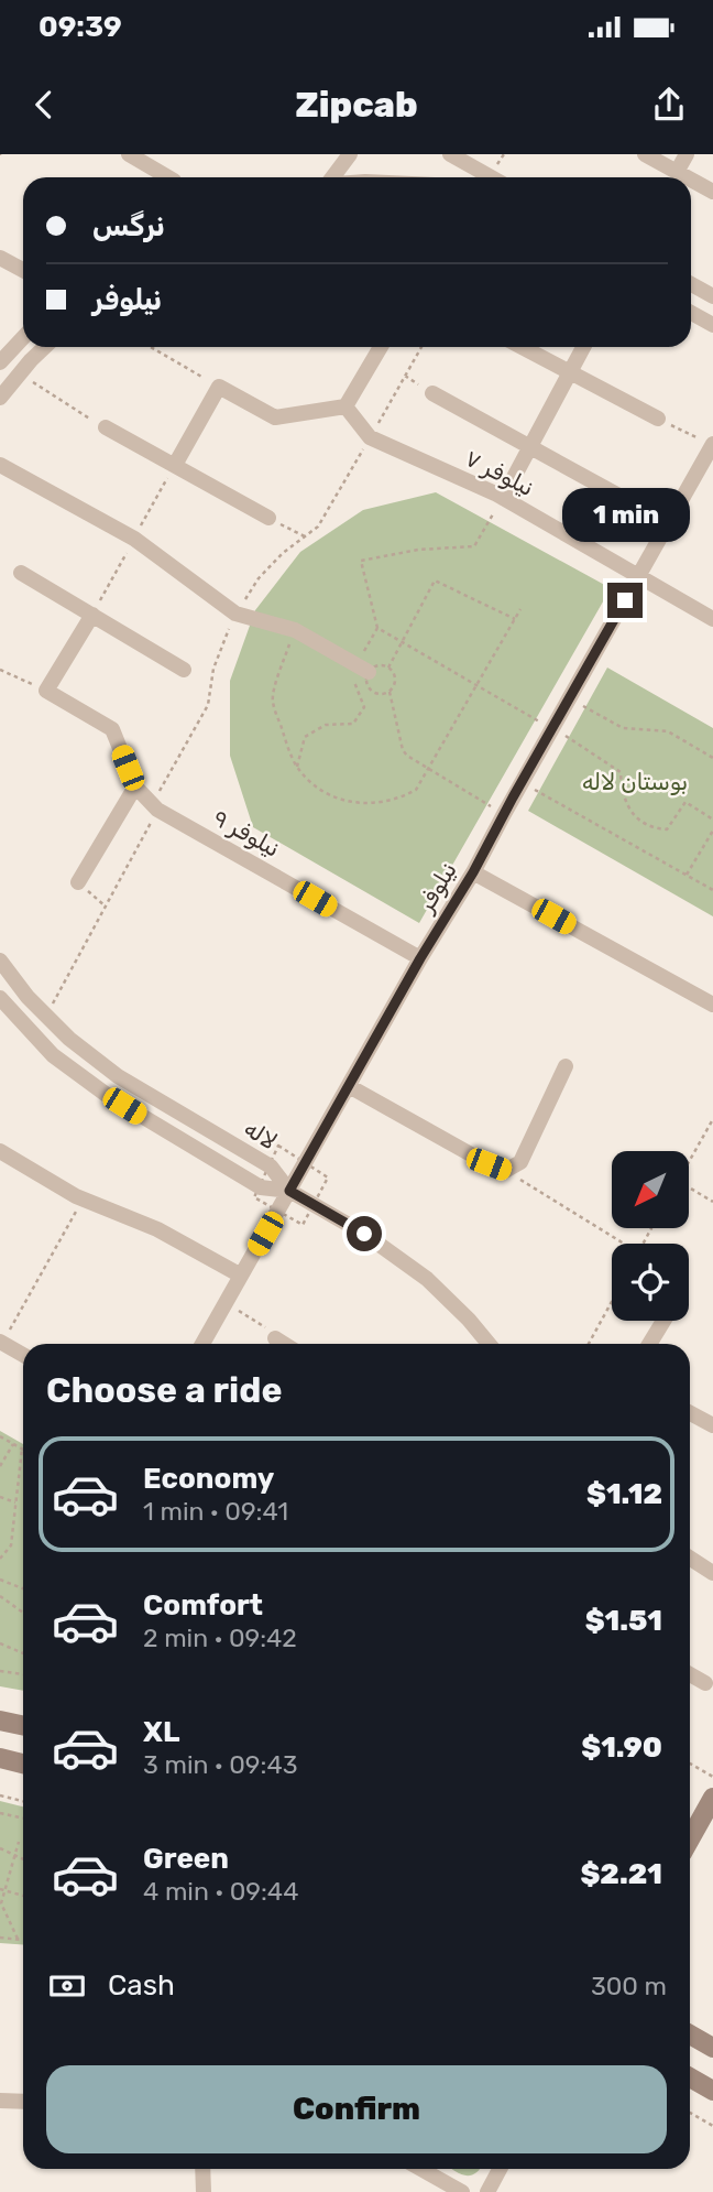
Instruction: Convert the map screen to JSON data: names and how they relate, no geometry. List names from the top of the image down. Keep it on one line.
{"streets":{"street":["نیلوفر ۷","نیلوفر ۹","نیلوفر","لاله"]},"crossings":[["نیلوفر ۷","نیلوفر"],["نیلوفر ۹","نیلوفر"],["نیلوفر","لاله"]],"parks":["بوستان لاله"],"north":"bottom left","page":{"status":"09:39","header":"Zipcab","banner":["نرگس","نیلوفر"],"bubble":"1 min","heading":"Choose a ride","list":[{"name":"Economy","note":"1 min · 09:41","value":"$1.12"},{"name":"Comfort","note":"2 min · 09:42","value":"$1.51"},{"name":"XL","note":"3 min · 09:43","value":"$1.90"},{"name":"Green","note":"4 min · 09:44","value":"$2.21"}],"pay":["Cash","300 m"],"buttons":"Confirm"}}
